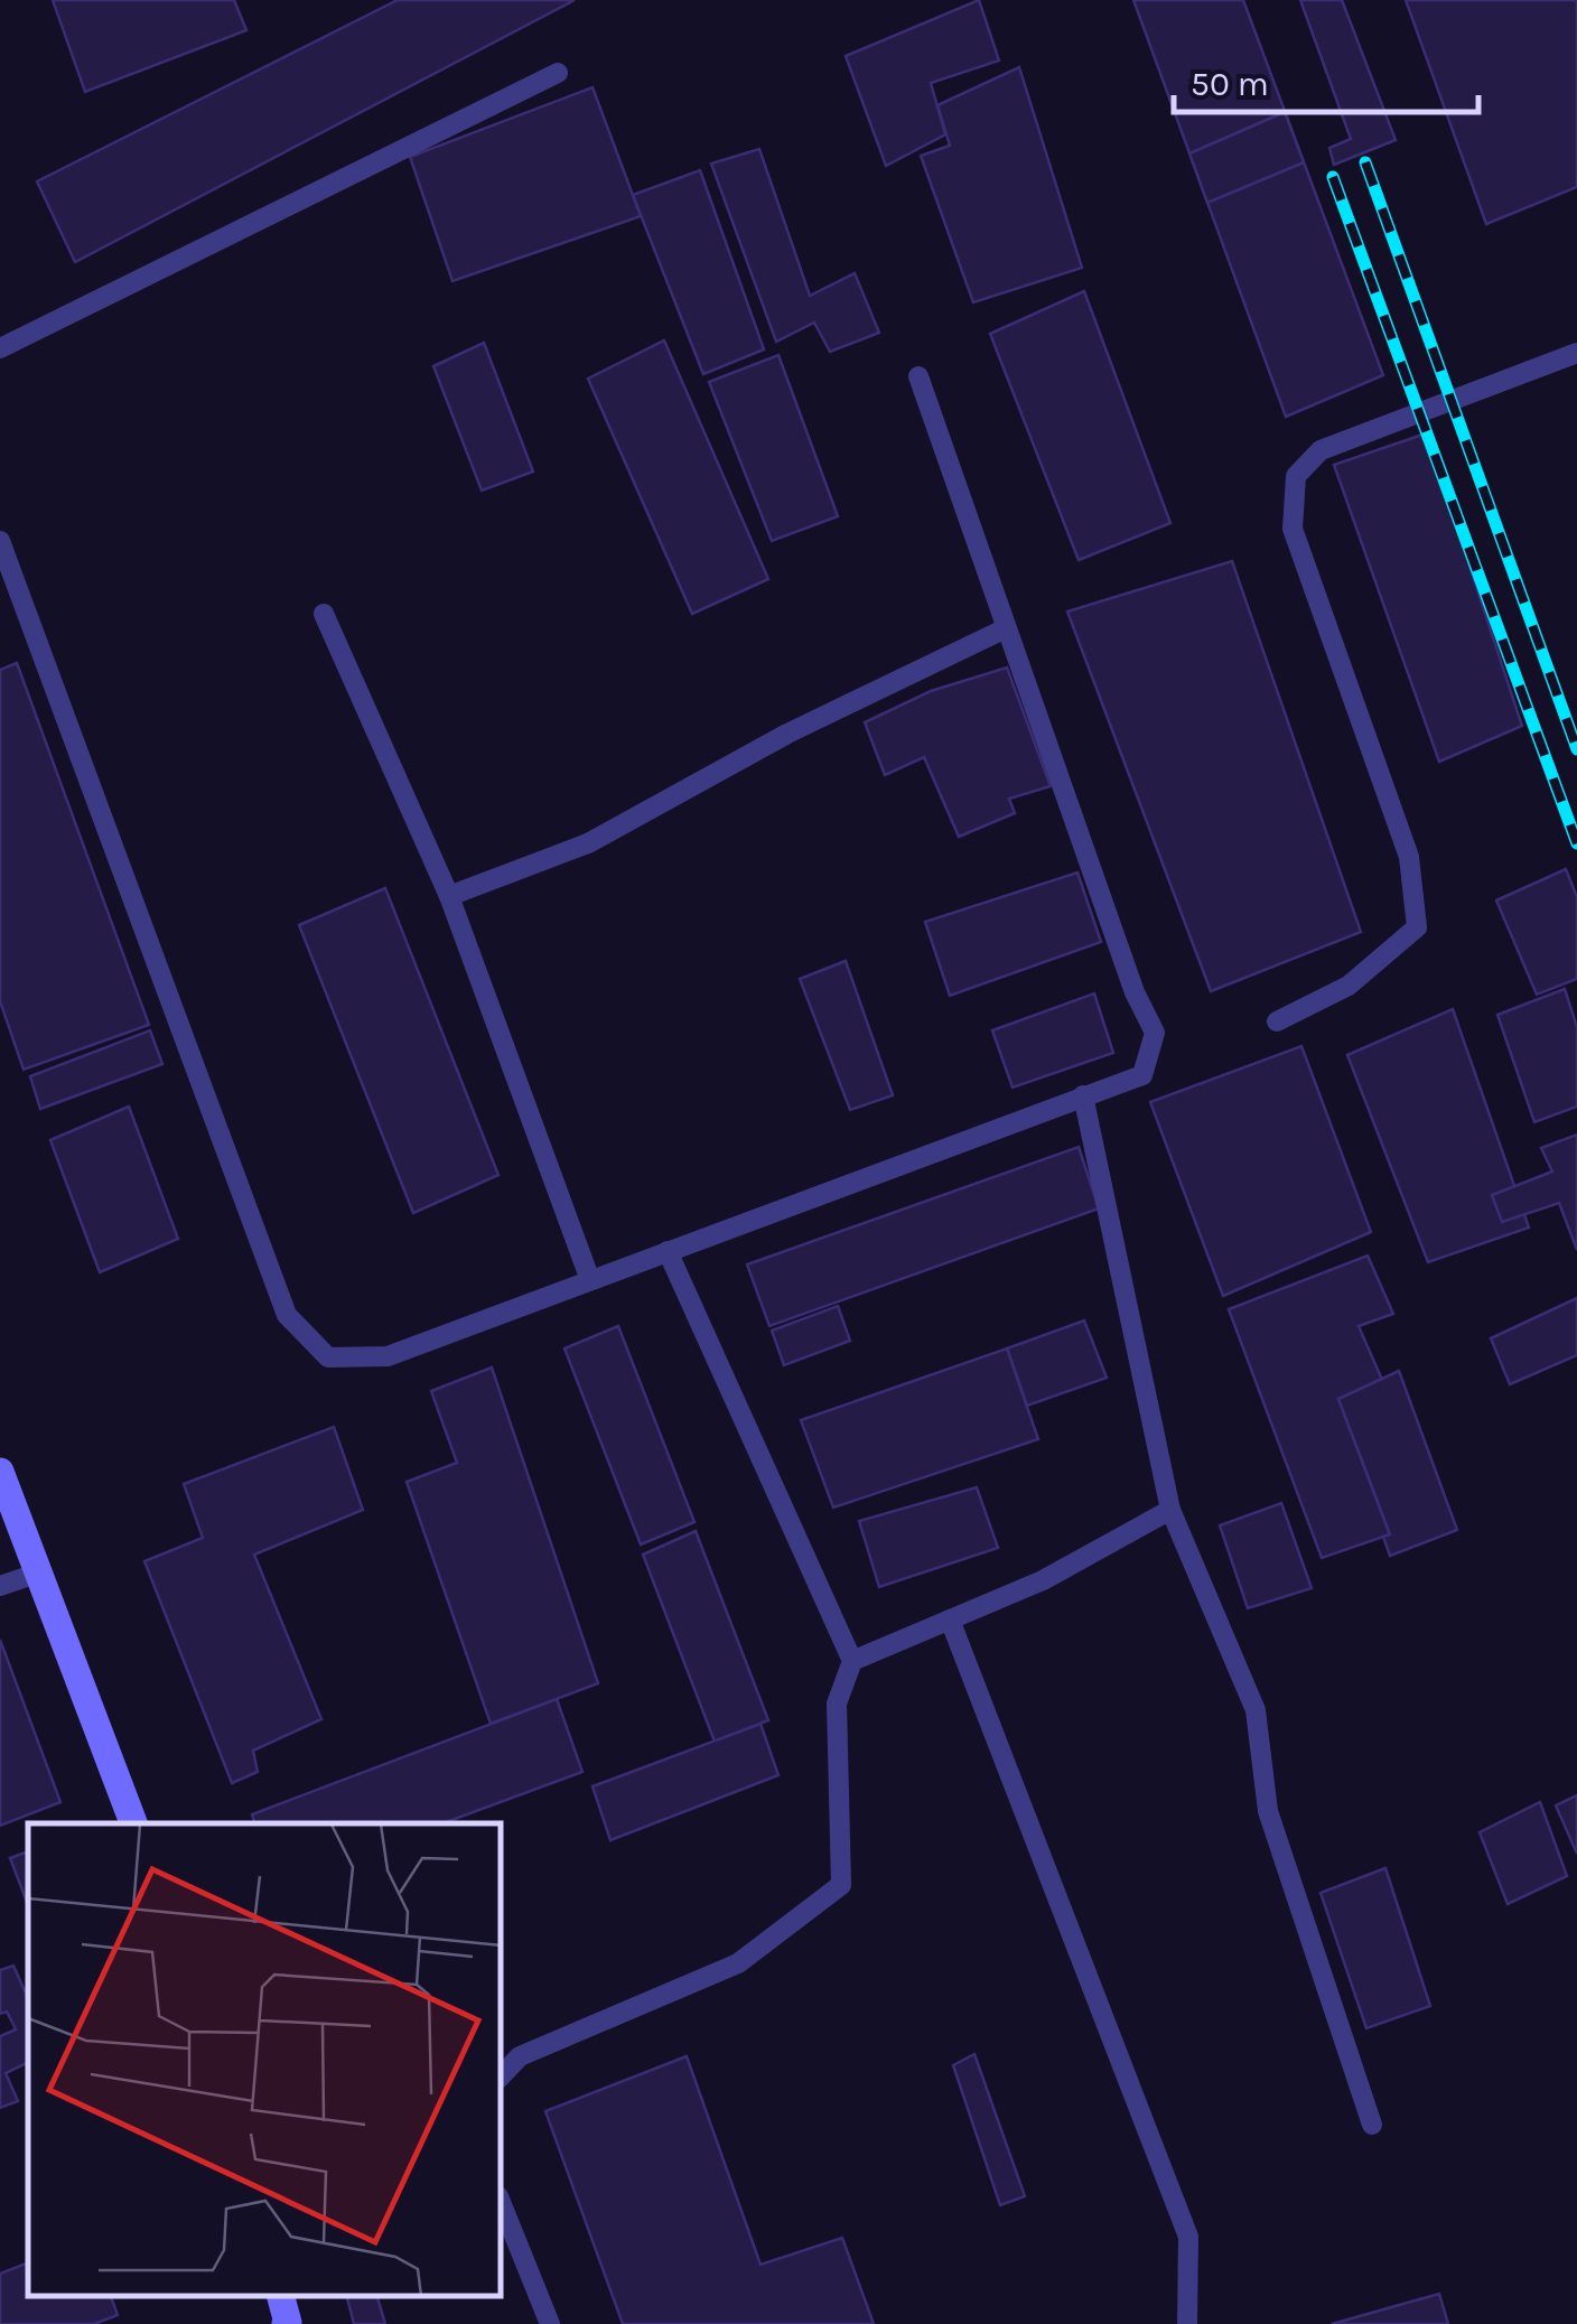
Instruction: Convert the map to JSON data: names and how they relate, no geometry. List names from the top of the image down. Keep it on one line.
{"scale_bar":"50 m"}
